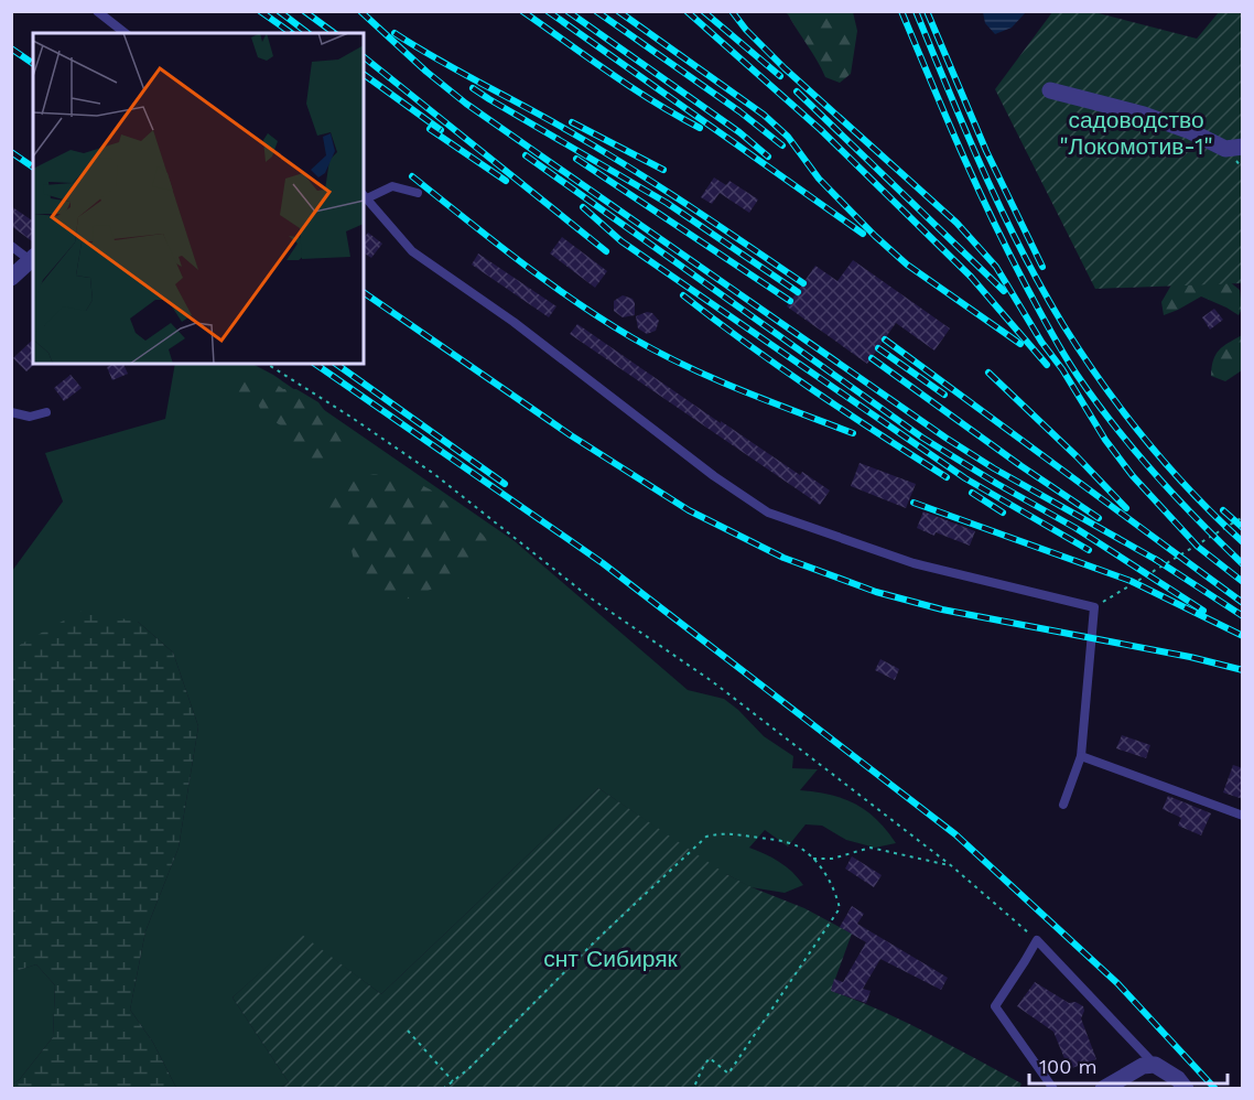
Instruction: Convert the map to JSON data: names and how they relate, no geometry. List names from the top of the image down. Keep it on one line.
{"parks":["садоводство \"Локомотив-1\"","снт Сибиряк"],"scale_bar":"100 m"}
